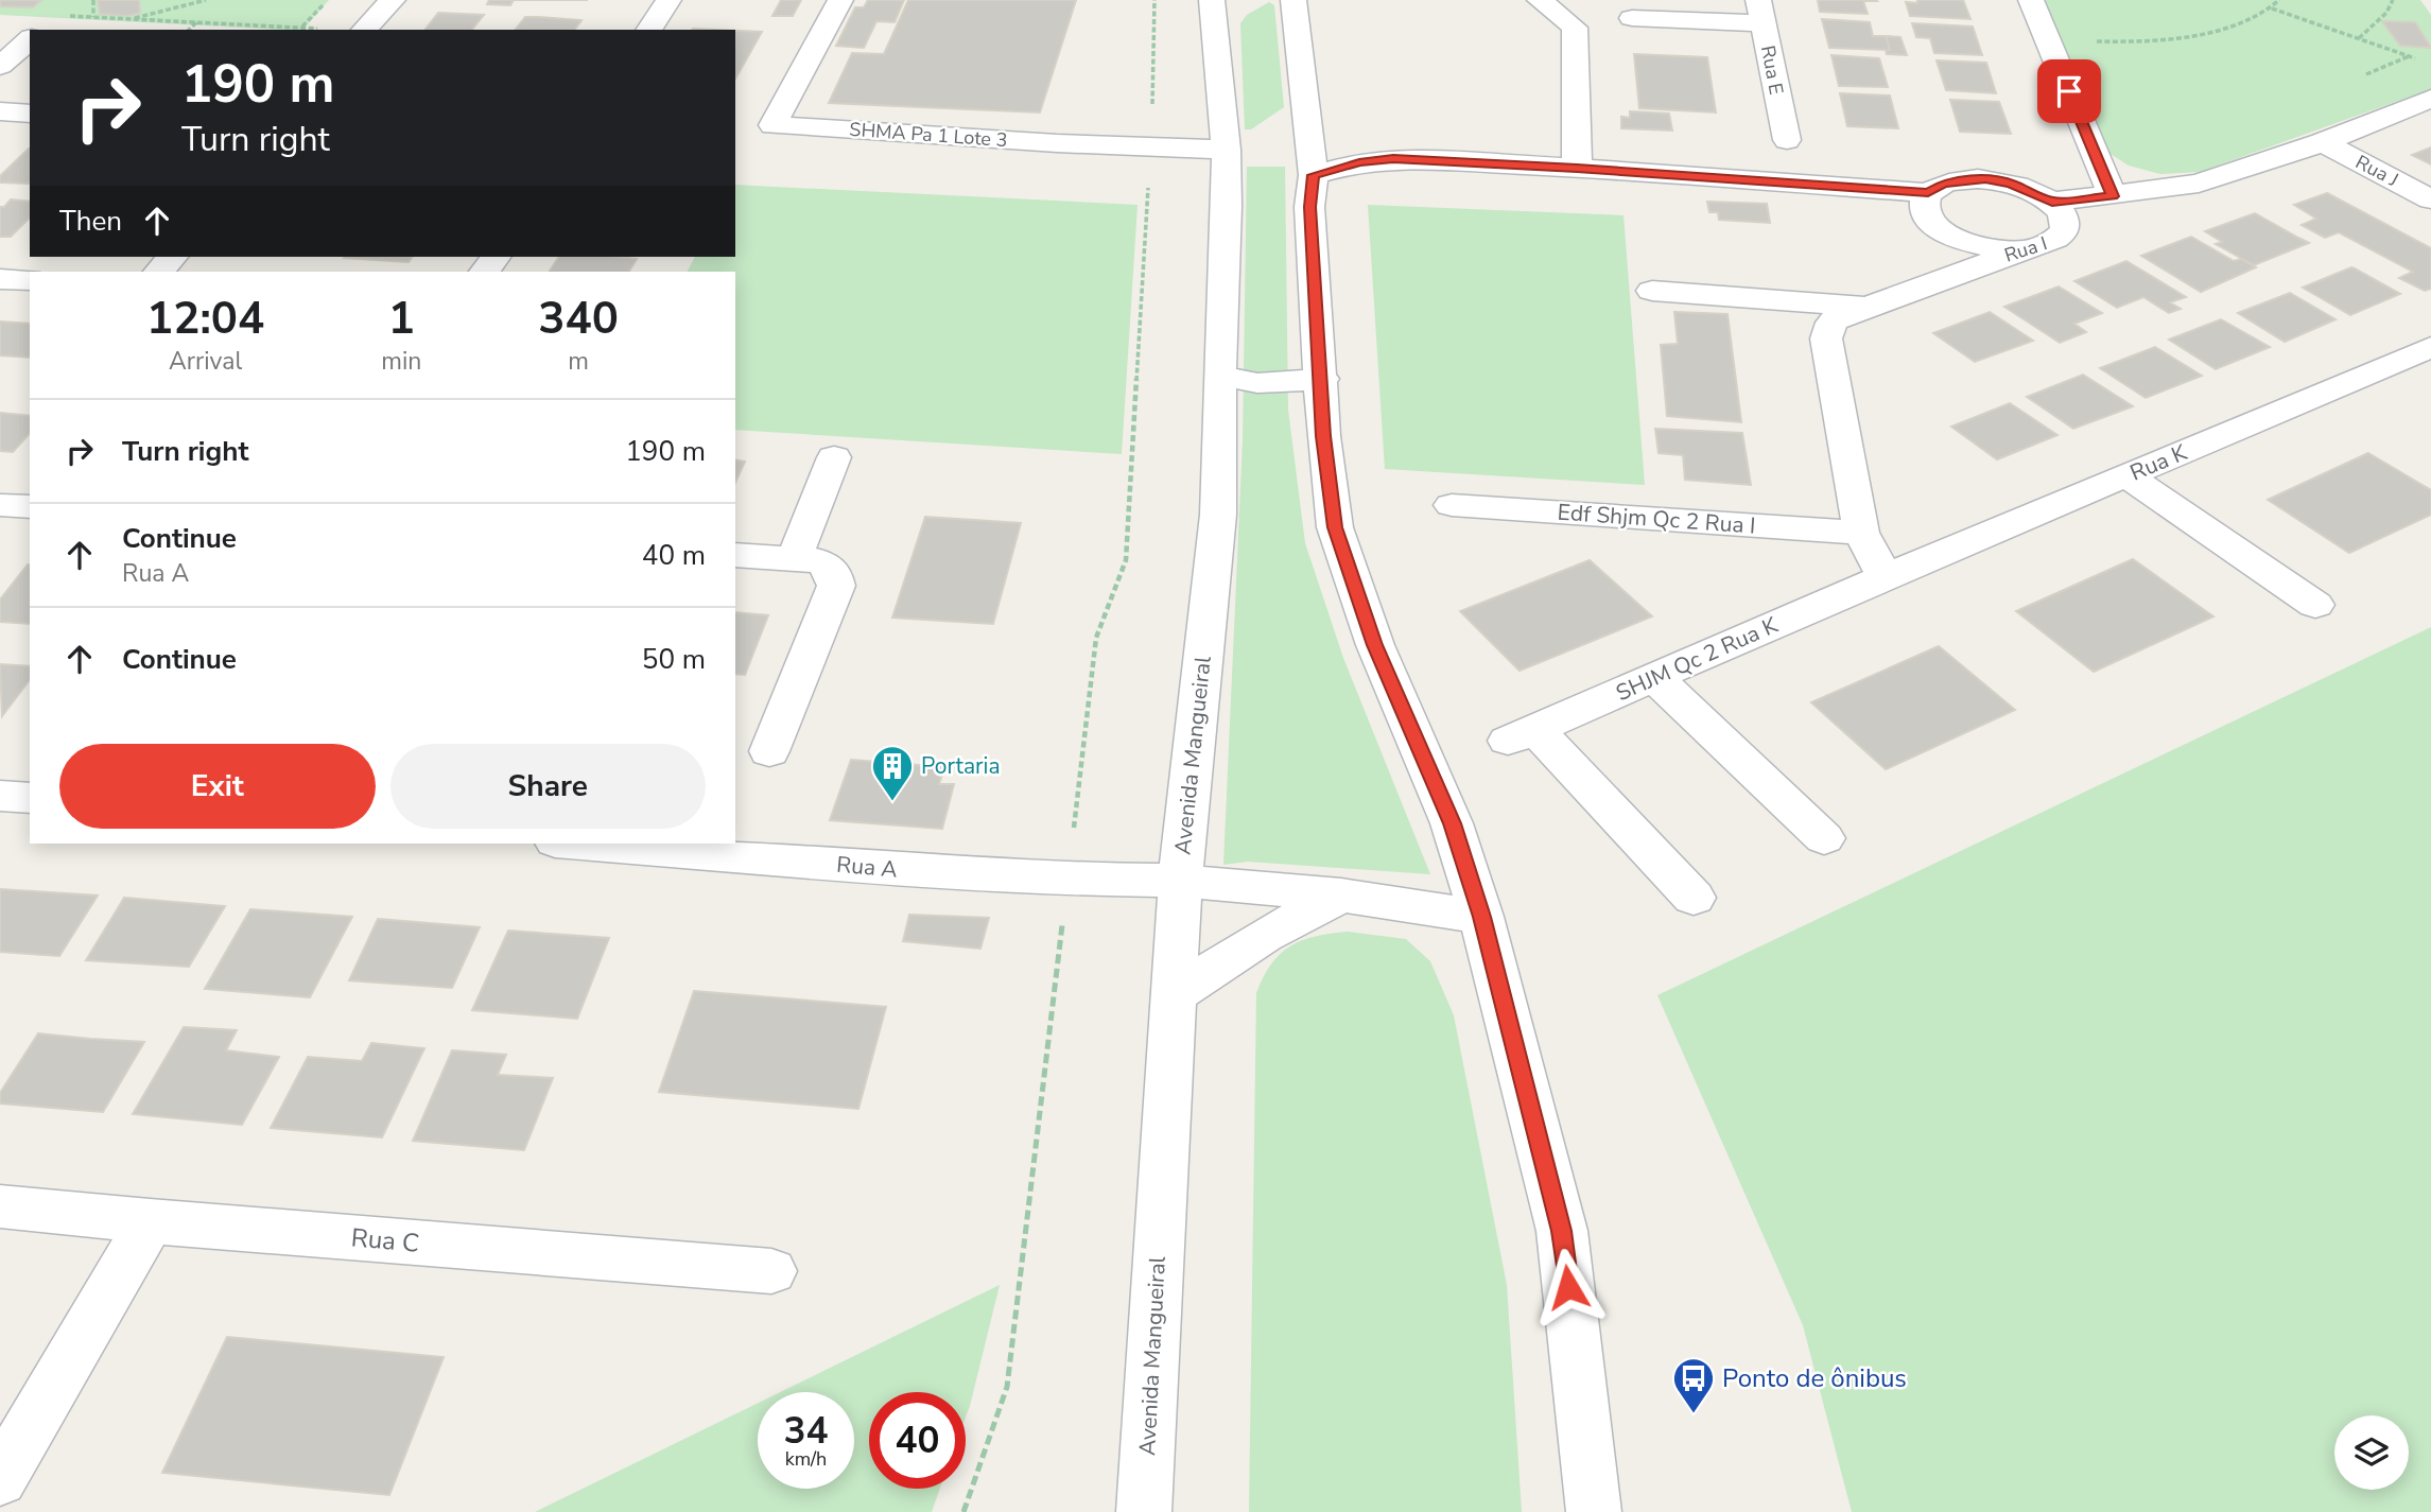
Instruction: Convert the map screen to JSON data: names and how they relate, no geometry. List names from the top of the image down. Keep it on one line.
{"streets":{"street":["Rua E","SHMA Pa 1 Lote 3","Rua J","Rua I","Rua K","Edf Shjm Qc 2 Rua I","SHJM Qc 2 Rua K","Avenida Mangueiral","Rua A","Rua C"]},"crossings":[["SHMA Pa 1 Lote 3","Avenida Mangueiral"],["Rua J","Rua I"],["Rua I","Rua K"],["Rua I","Edf Shjm Qc 2 Rua I"],["Rua I","SHJM Qc 2 Rua K"],["Rua K","SHJM Qc 2 Rua K"],["Avenida Mangueiral","Rua A"]],"places":{"building":["Portaria"],"bus stop":["Ponto de ônibus"]},"page":{"turn":["190 m","Turn right"],"then":"Then","eta":["12:04","Arrival","1","min","340","m"],"list":[{"name":"Turn right","value":"190 m"},{"name":"Continue","note":"Rua A","value":"40 m"},{"name":"Continue","value":"50 m"}],"buttons":["Exit","Share"],"speed":"34 km/h","limit":"40"}}
